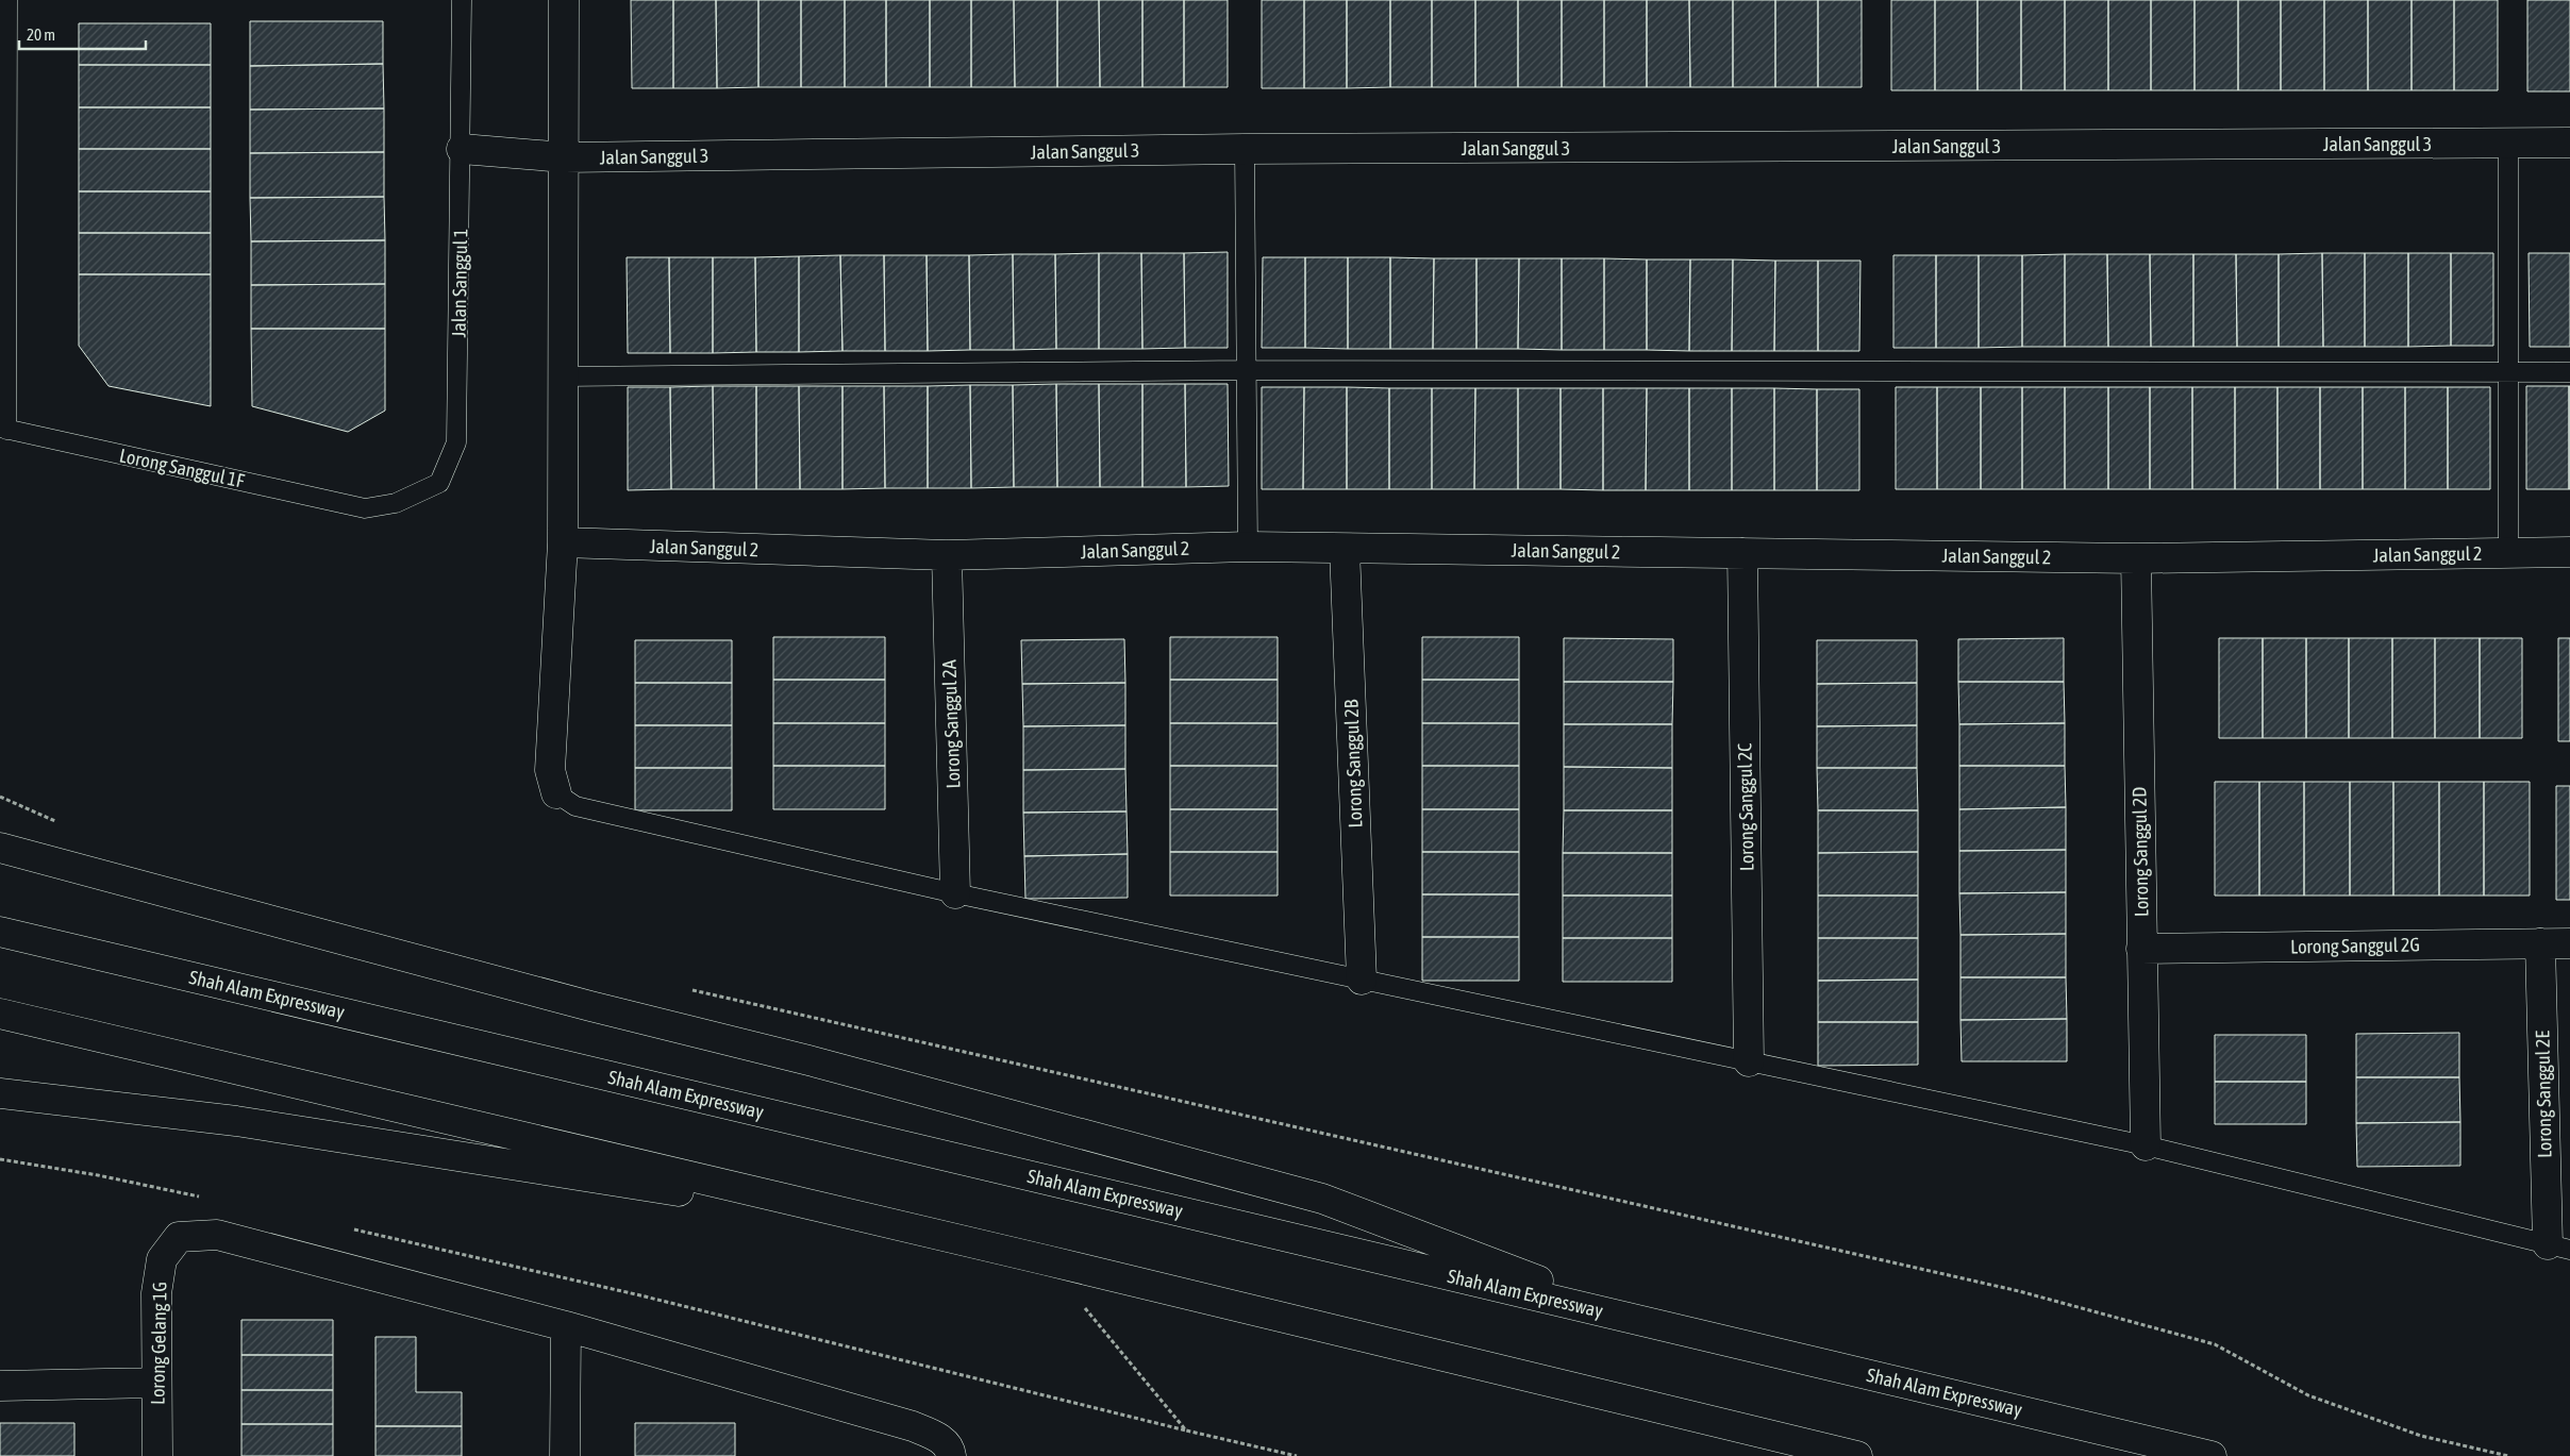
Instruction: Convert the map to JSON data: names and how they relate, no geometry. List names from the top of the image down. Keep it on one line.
{"streets":{"main road":["Jalan Sanggul 3","Jalan Sanggul 2","Lorong Sanggul 2A","Lorong Sanggul 2B","Lorong Sanggul 2C","Lorong Sanggul 2D","Lorong Sanggul 2G","Shah Alam Expressway","Lorong Sanggul 2E","Lorong Gelang 1G"],"lane":["Jalan Sanggul 1","Lorong Sanggul 1F"]},"crossings":[["Jalan Sanggul 3","Jalan Sanggul 1"],["Jalan Sanggul 1","Lorong Sanggul 1F"],["Jalan Sanggul 2","Lorong Sanggul 2A"],["Jalan Sanggul 2","Lorong Sanggul 2B"],["Jalan Sanggul 2","Lorong Sanggul 2C"],["Jalan Sanggul 2","Lorong Sanggul 2D"],["Lorong Sanggul 2D","Lorong Sanggul 2G"],["Lorong Sanggul 2G","Lorong Sanggul 2E"]],"scale_bar":"20 m"}
